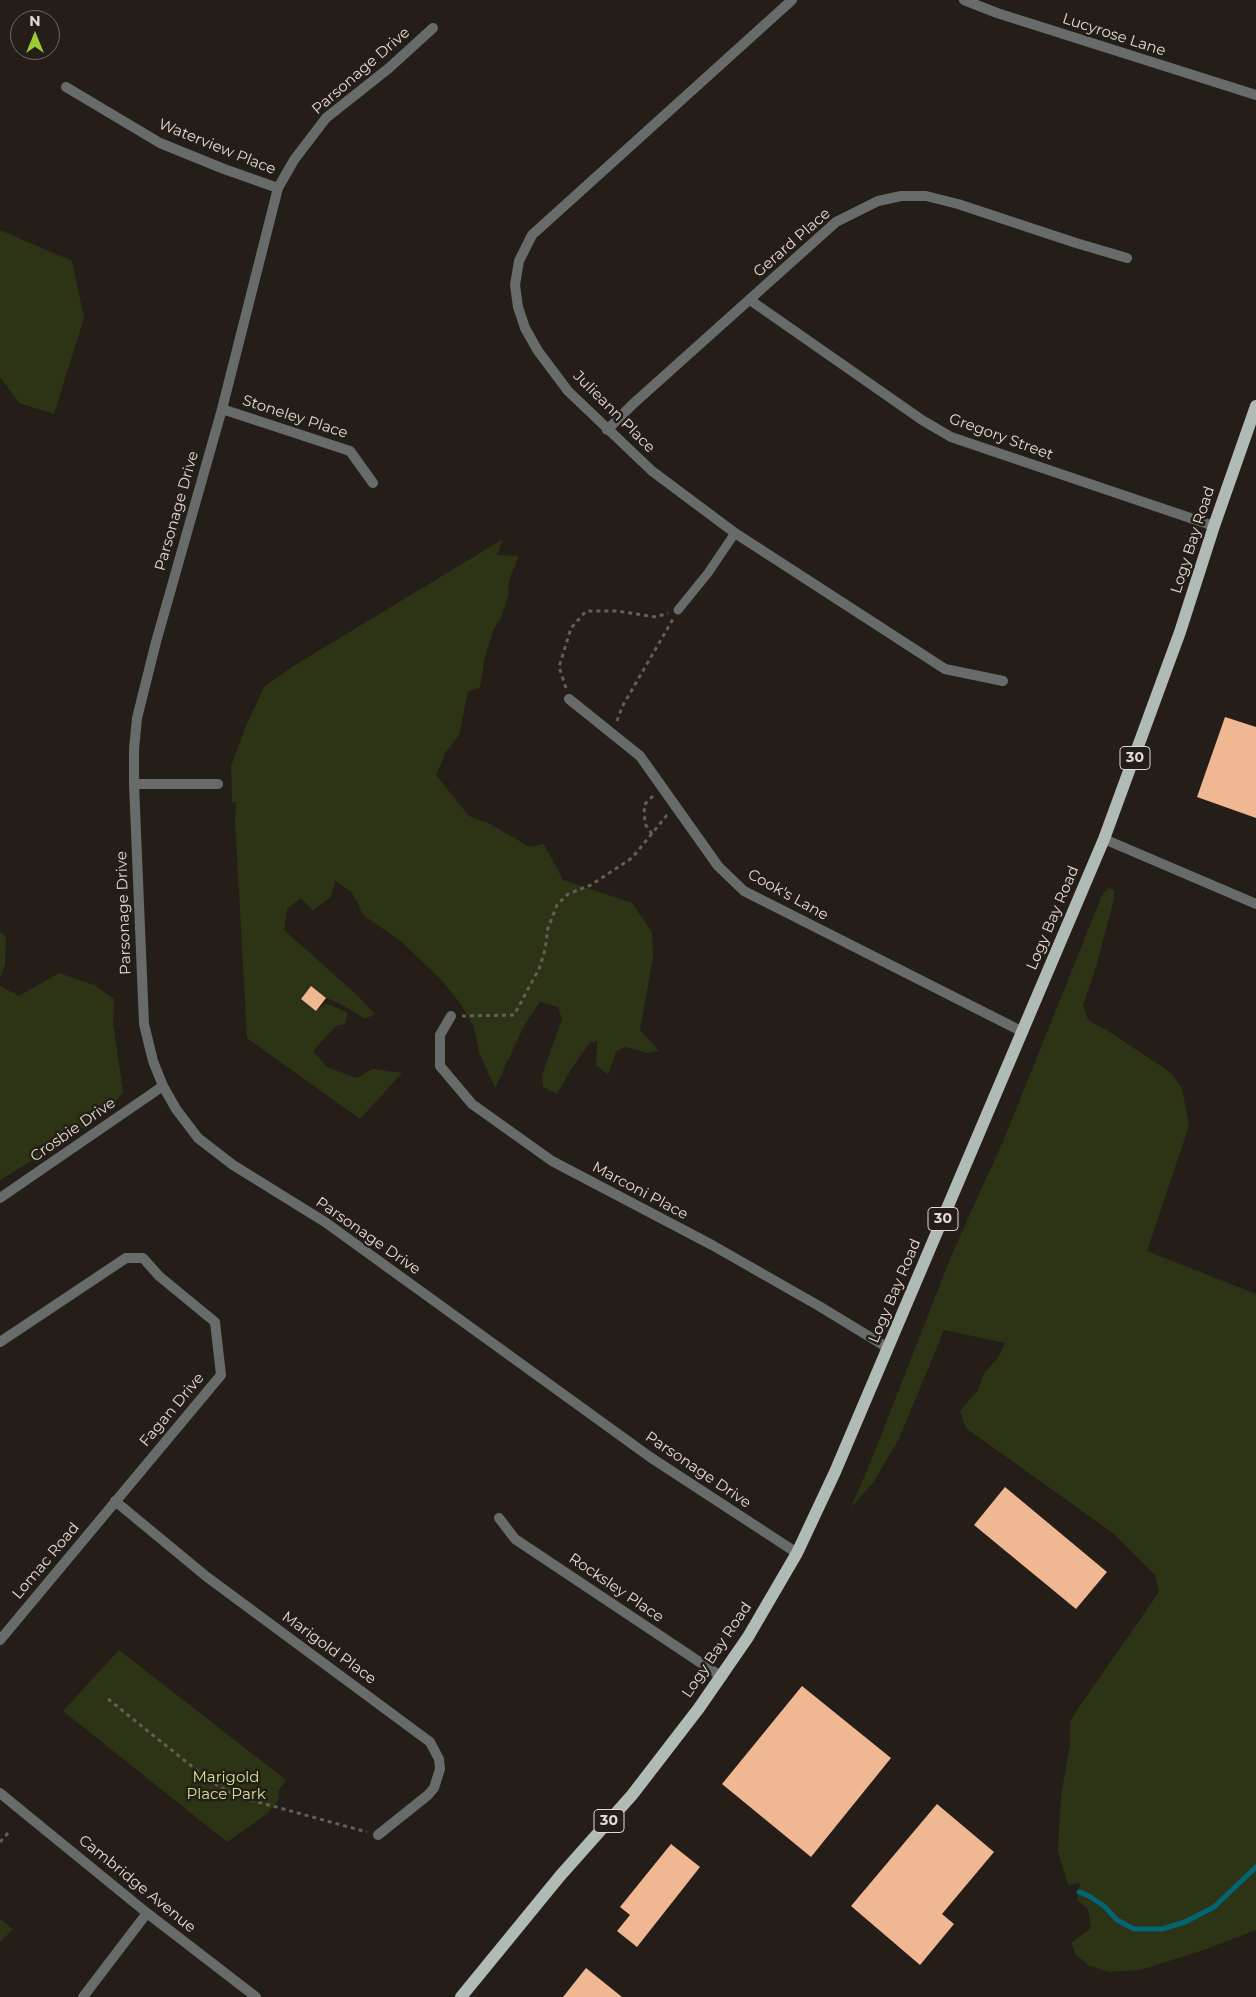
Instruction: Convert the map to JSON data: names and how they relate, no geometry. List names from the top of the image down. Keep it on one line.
{"streets":{"main road":["Logy Bay Road","30"],"street":["Lucyrose Lane","Parsonage Drive","Waterview Place","Gerard Place","Julieann Place","Stoneley Place","Gregory Street","Cook's Lane","Crosbie Drive","Marconi Place","Fagan Drive","Lomac Road","Rocksley Place","Marigold Place","Cambridge Avenue"]},"crossings":[["Parsonage Drive","Waterview Place"],["Parsonage Drive","Stoneley Place"],["Parsonage Drive","Logy Bay Road"],["Parsonage Drive","Crosbie Drive"],["Gerard Place","Julieann Place"],["Gerard Place","Gregory Street"],["Gregory Street","Logy Bay Road"],["Logy Bay Road","Cook's Lane"],["Logy Bay Road","Marconi Place"],["Logy Bay Road","Rocksley Place"],["Fagan Drive","Lomac Road"],["Fagan Drive","Marigold Place"],["Lomac Road","Marigold Place"]],"parks":["Marigold Place Park"],"north":"top"}
